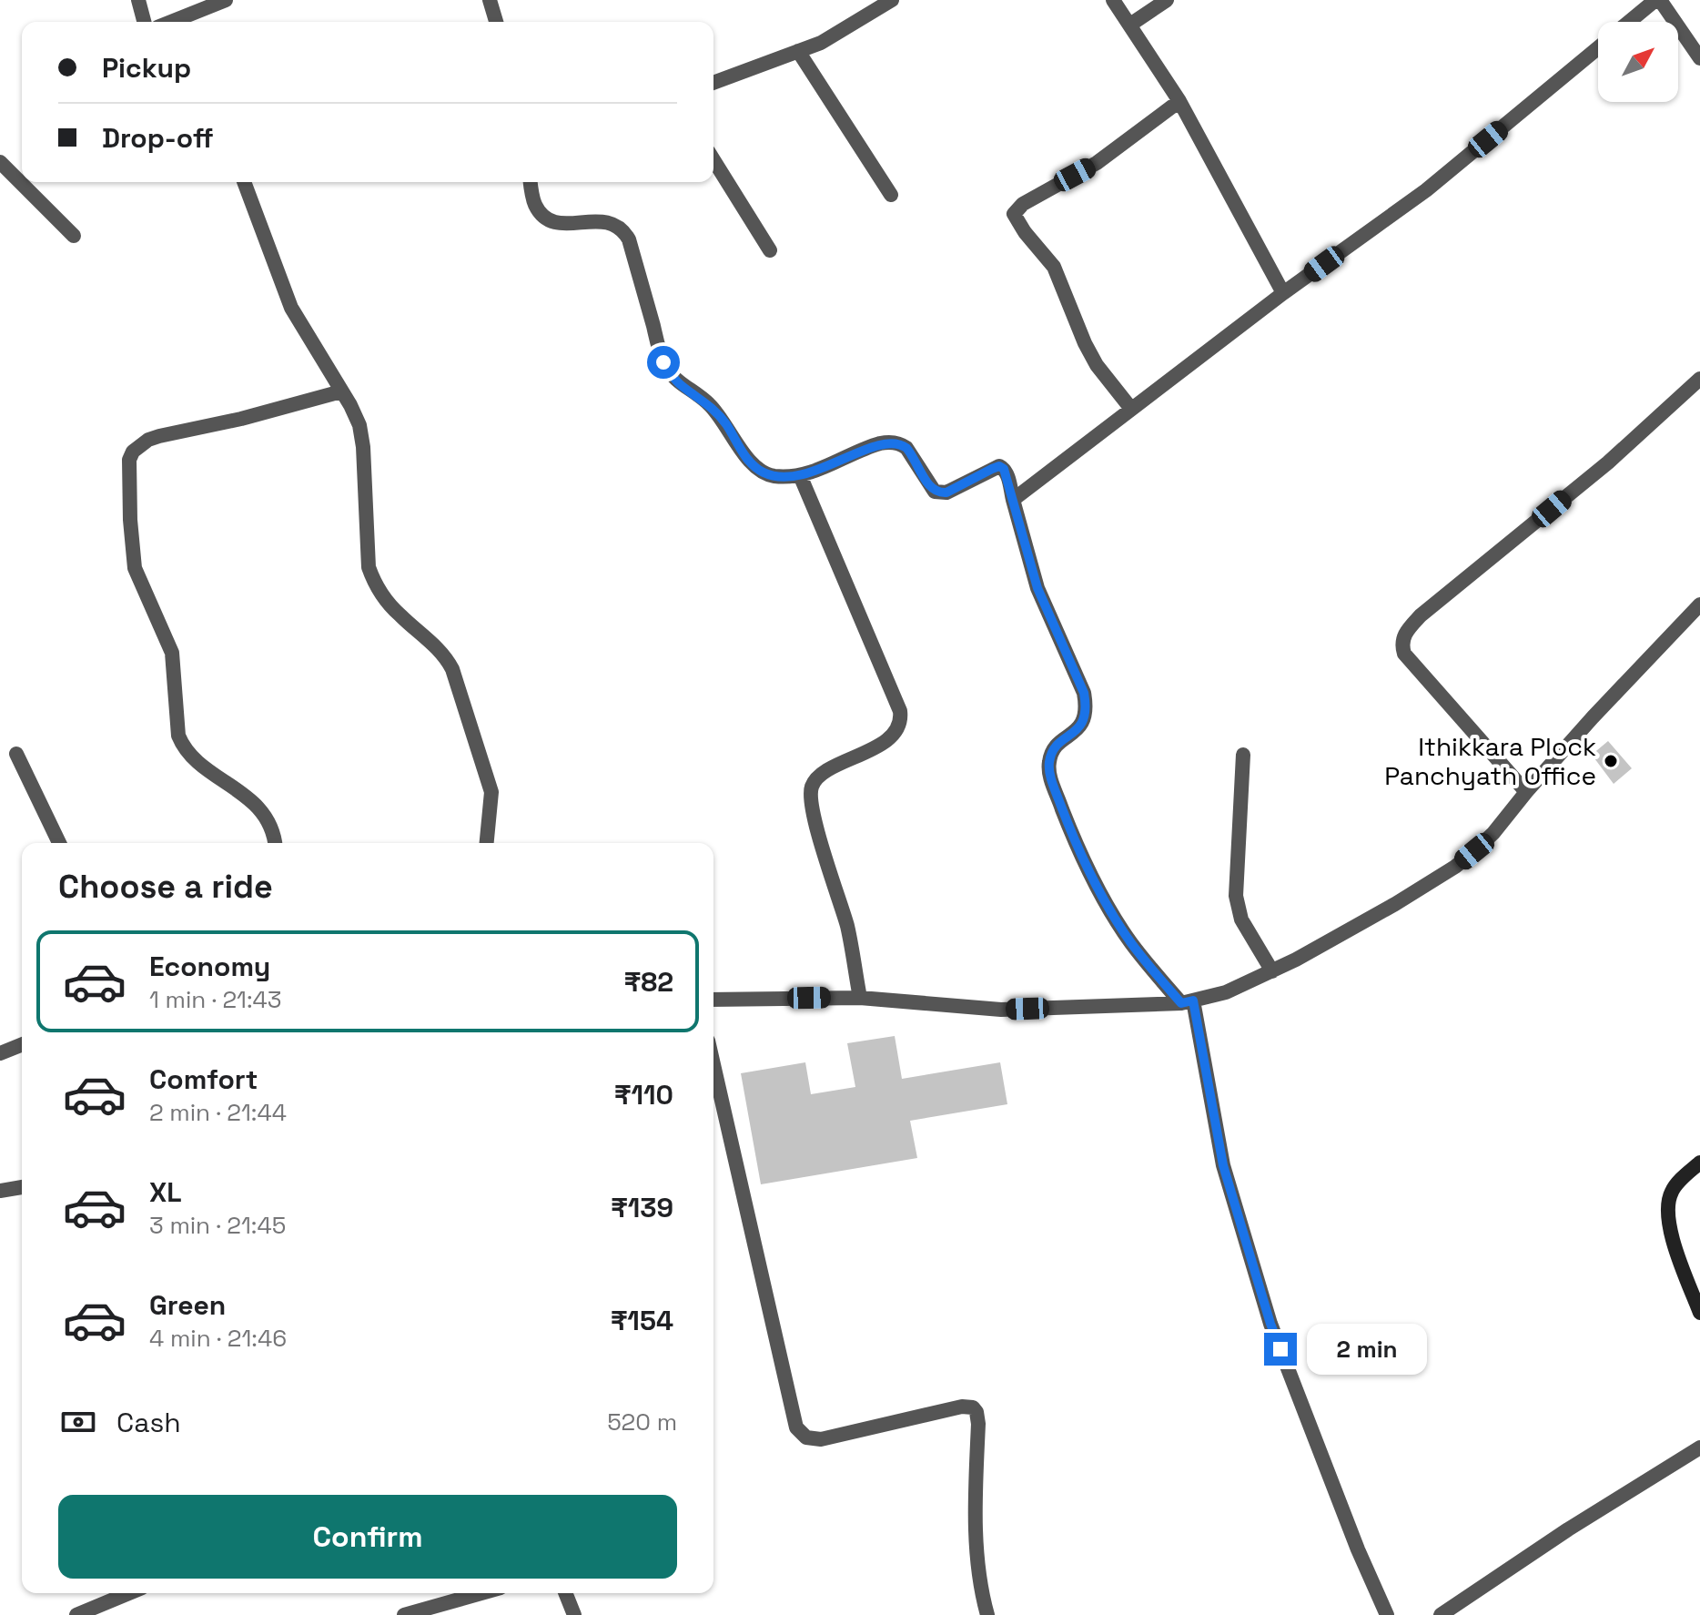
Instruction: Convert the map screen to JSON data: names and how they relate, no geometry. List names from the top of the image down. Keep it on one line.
{"places":["Ithikkara Plock Panchyath Office"],"north":"top right","page":{"banner":["Pickup","Drop-off"],"heading":"Choose a ride","list":[{"name":"Economy","note":"1 min · 21:43","value":"₹82"},{"name":"Comfort","note":"2 min · 21:44","value":"₹110"},{"name":"XL","note":"3 min · 21:45","value":"₹139"},{"name":"Green","note":"4 min · 21:46","value":"₹154"}],"bubble":"2 min","pay":["Cash","520 m"],"buttons":"Confirm"}}
